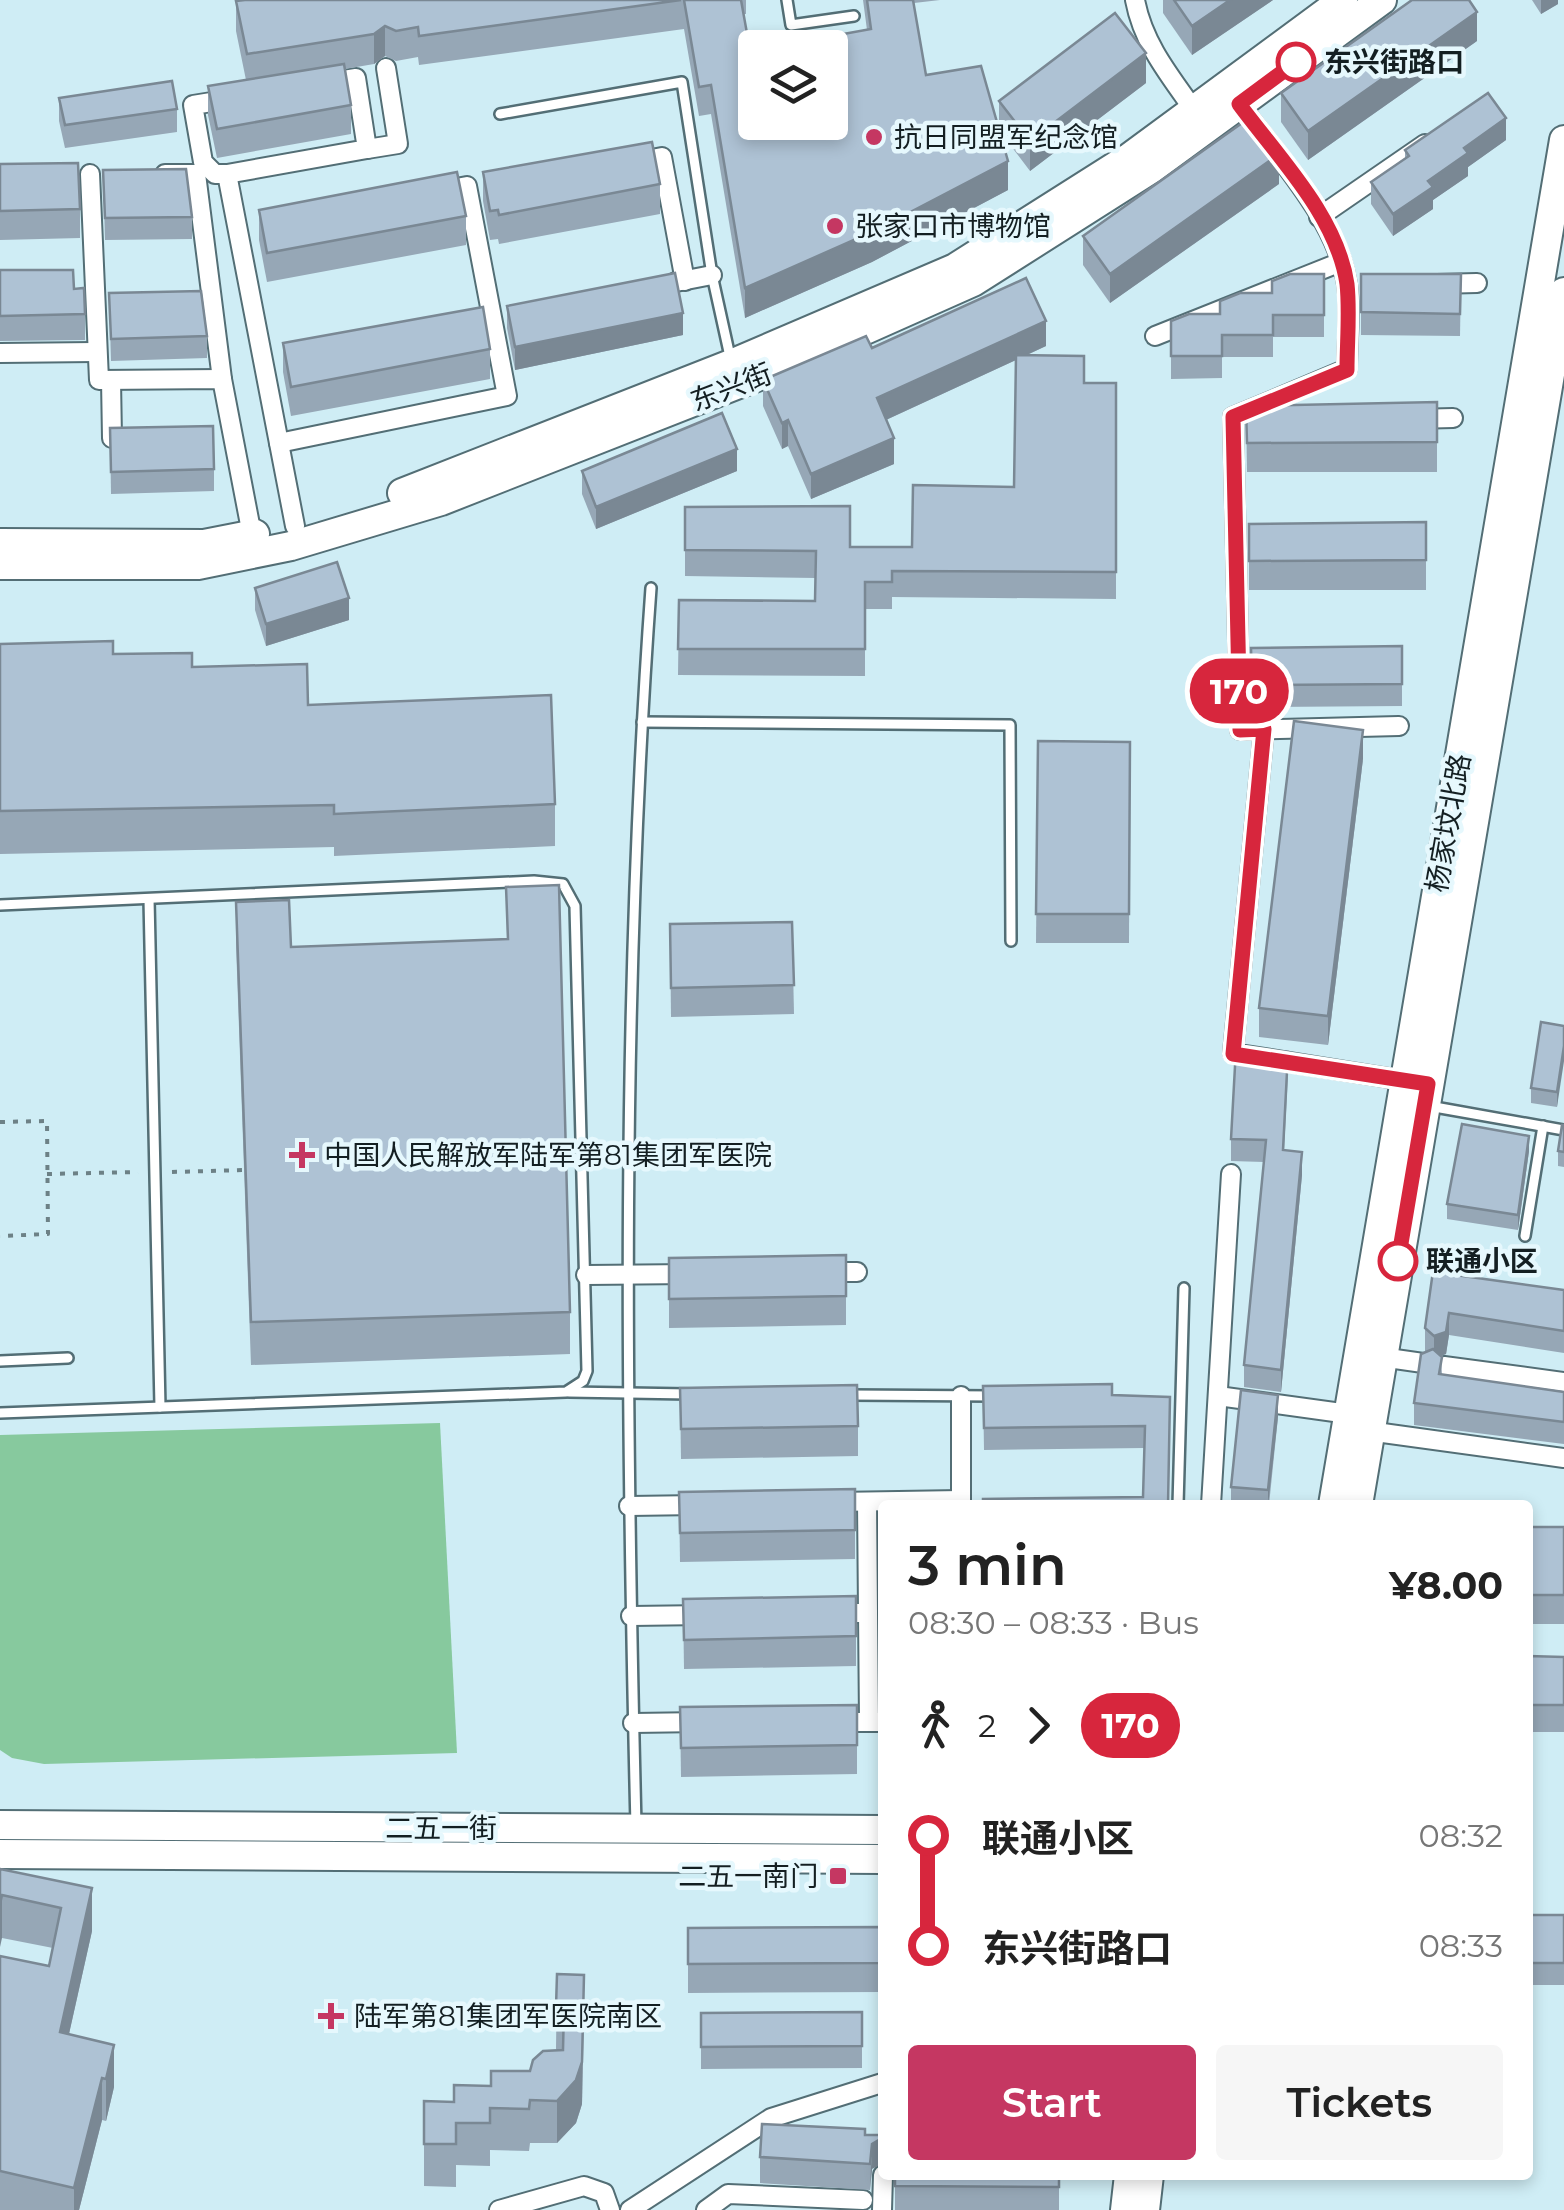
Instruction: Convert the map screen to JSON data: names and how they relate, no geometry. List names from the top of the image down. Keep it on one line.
{"streets":{"main road":["东兴街","杨家坟北路","二五一街"]},"places":{"other":["东兴街路口","抗日同盟军纪念馆","张家口市博物馆","联通小区"],"health":["中国人民解放军陆军第81集团军医院","陆军第81集团军医院南区"],"transit":["二五一南门"]},"lines":["bus line 170"],"page":{"on_map":"170","heading":["3 min","08:30 – 08:33 · Bus","¥8.00"],"legs":["2","170"],"list":[{"name":"联通小区","value":"08:32"},{"name":"东兴街路口","value":"08:33"}],"buttons":["Start","Tickets"]}}
